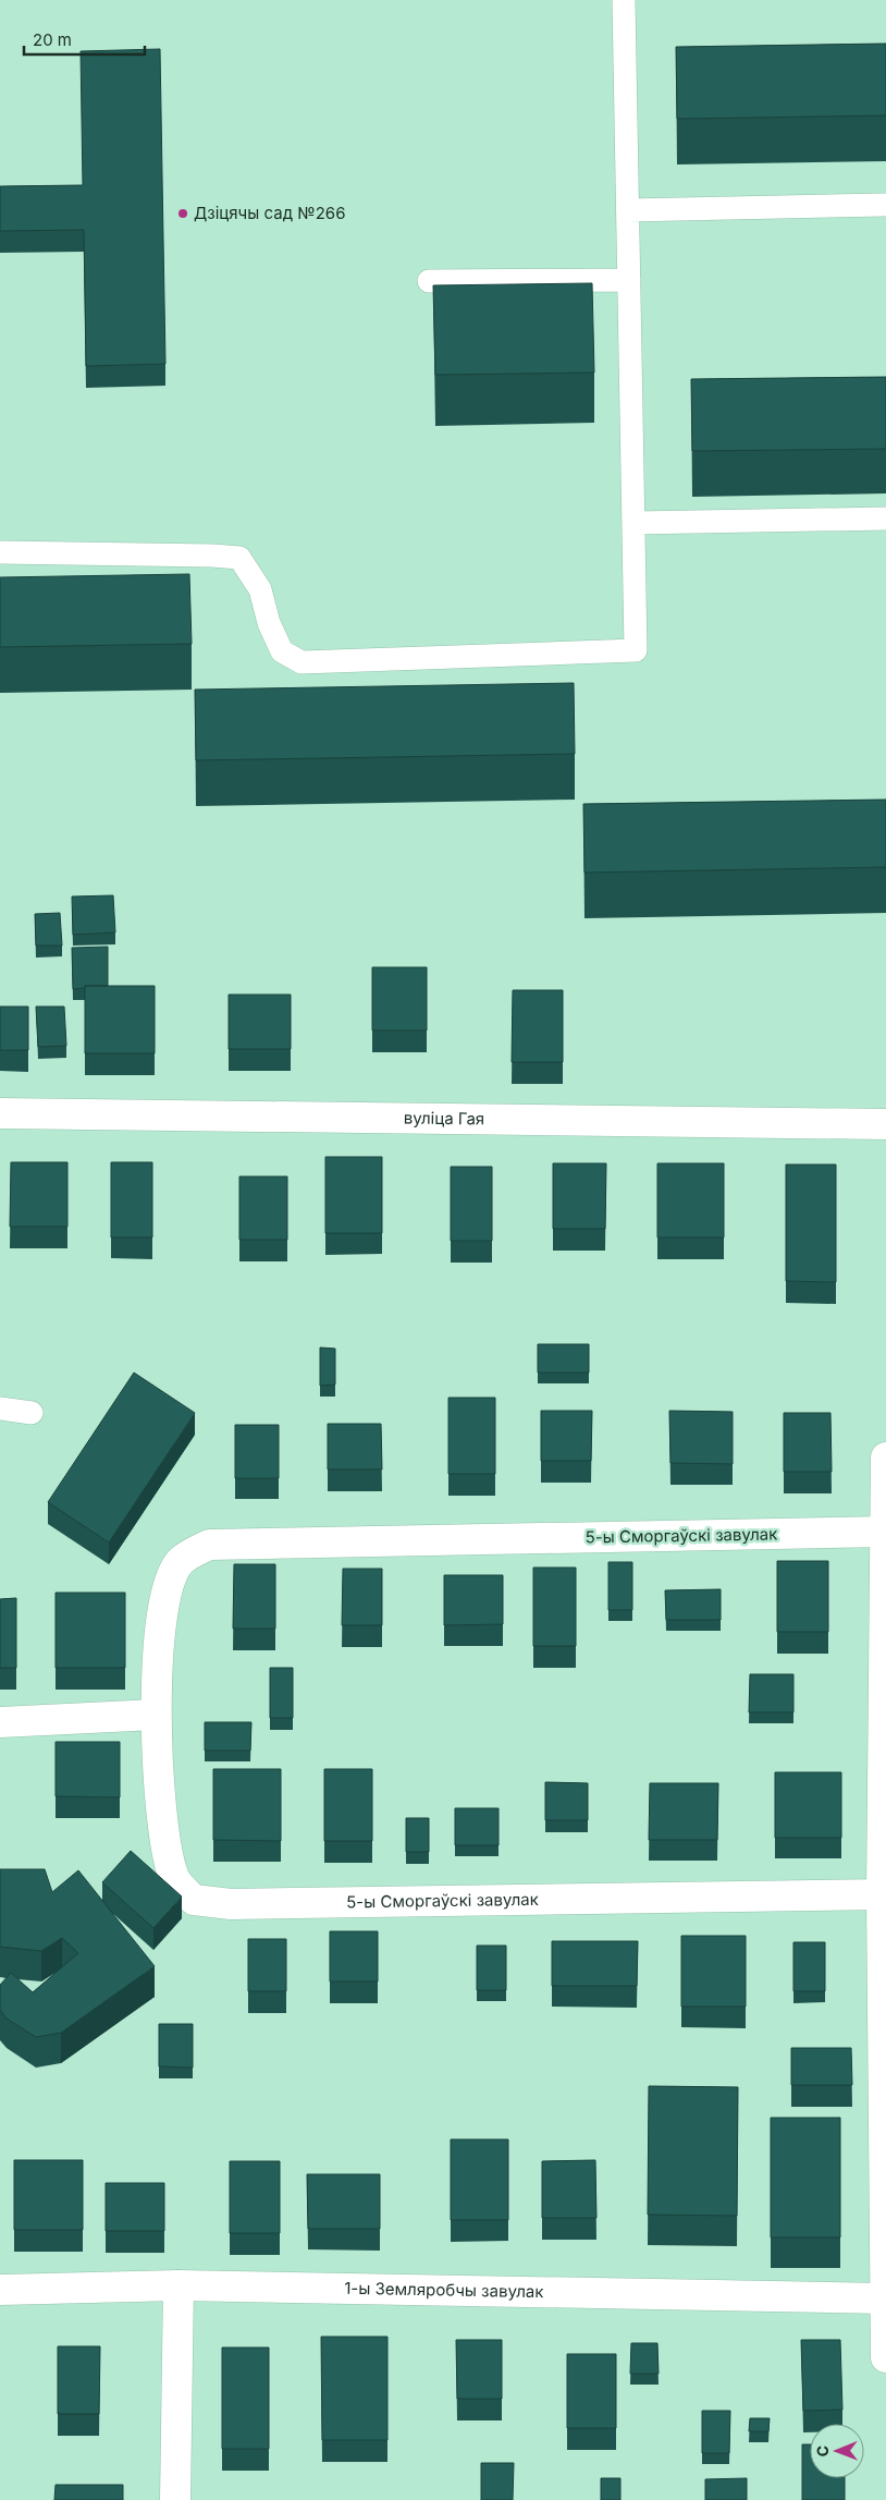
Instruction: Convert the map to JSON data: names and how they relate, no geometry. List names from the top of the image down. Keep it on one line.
{"streets":{"street":["вуліца Гая","5-ы Сморгаўскі завулак","1-ы Земляробчы завулак"]},"places":["Дзіцячы сад №266"],"scale_bar":"20 m","north":"left"}
